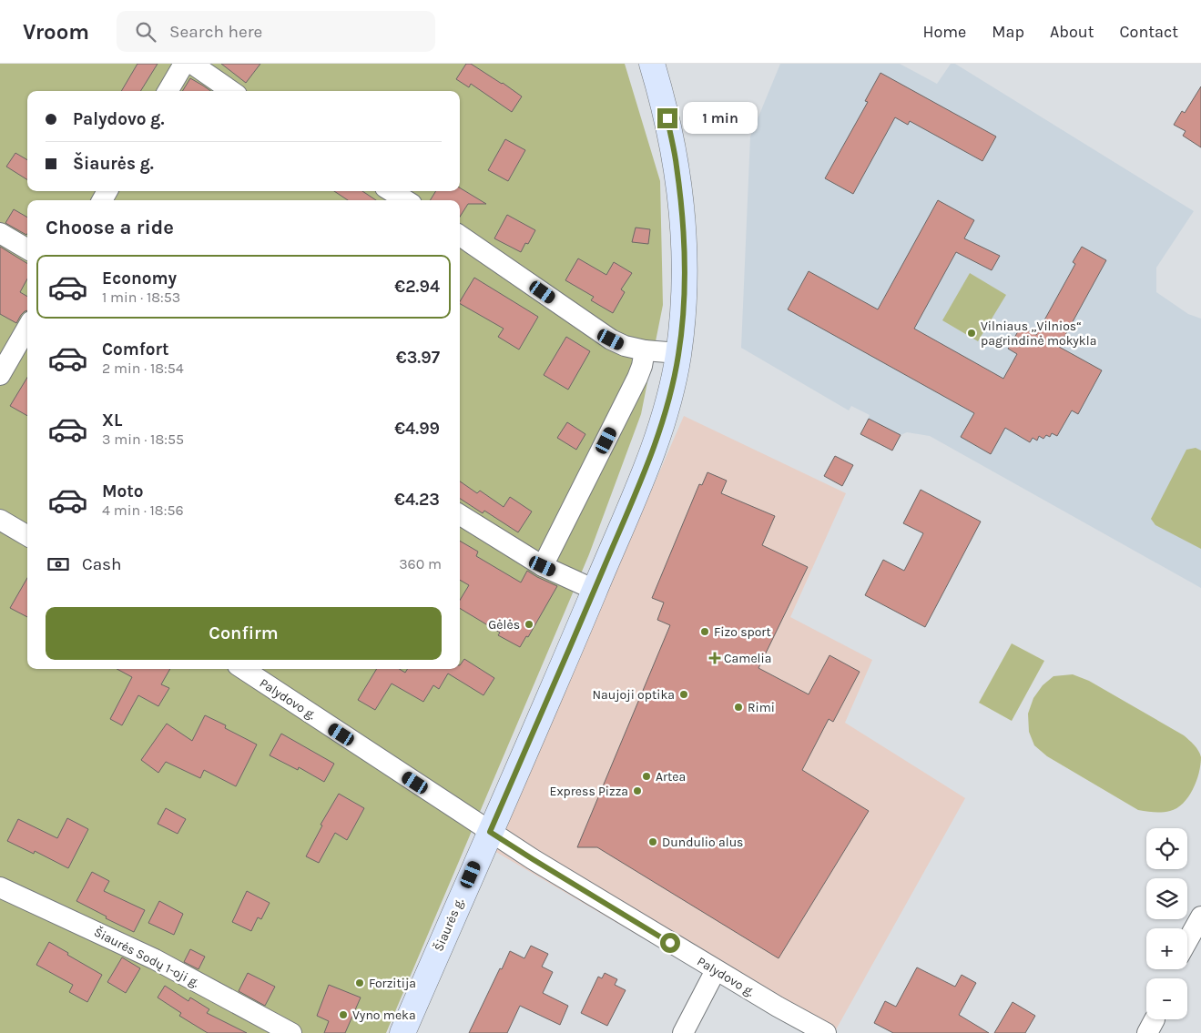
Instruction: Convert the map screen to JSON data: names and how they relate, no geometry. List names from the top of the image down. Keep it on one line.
{"streets":{"main road":["Šiaurės g."],"street":["Palydovo g.","Šiaurės Sodų 1-oji g."]},"crossings":[["Palydovo g.","Šiaurės g."]],"places":{"other":["Vilniaus „Vilnios“ pagrindinė mokykla","Gėlės","Fizo sport","Naujoji optika","Rimi","Artea","Express Pizza","Dundulio alus","Forzitija","Vyno meka"],"health":["Camelia"]},"page":{"header":"Vroom","search":"Search here","nav":["Home","Map","About","Contact"],"banner":["Palydovo g.","Šiaurės g."],"bubble":"1 min","heading":"Choose a ride","list":[{"name":"Economy","note":"1 min · 18:53","value":"€2.94"},{"name":"Comfort","note":"2 min · 18:54","value":"€3.97"},{"name":"XL","note":"3 min · 18:55","value":"€4.99"},{"name":"Moto","note":"4 min · 18:56","value":"€4.23"}],"pay":["Cash","360 m"],"buttons":"Confirm","map_buttons":["+","−"]}}
